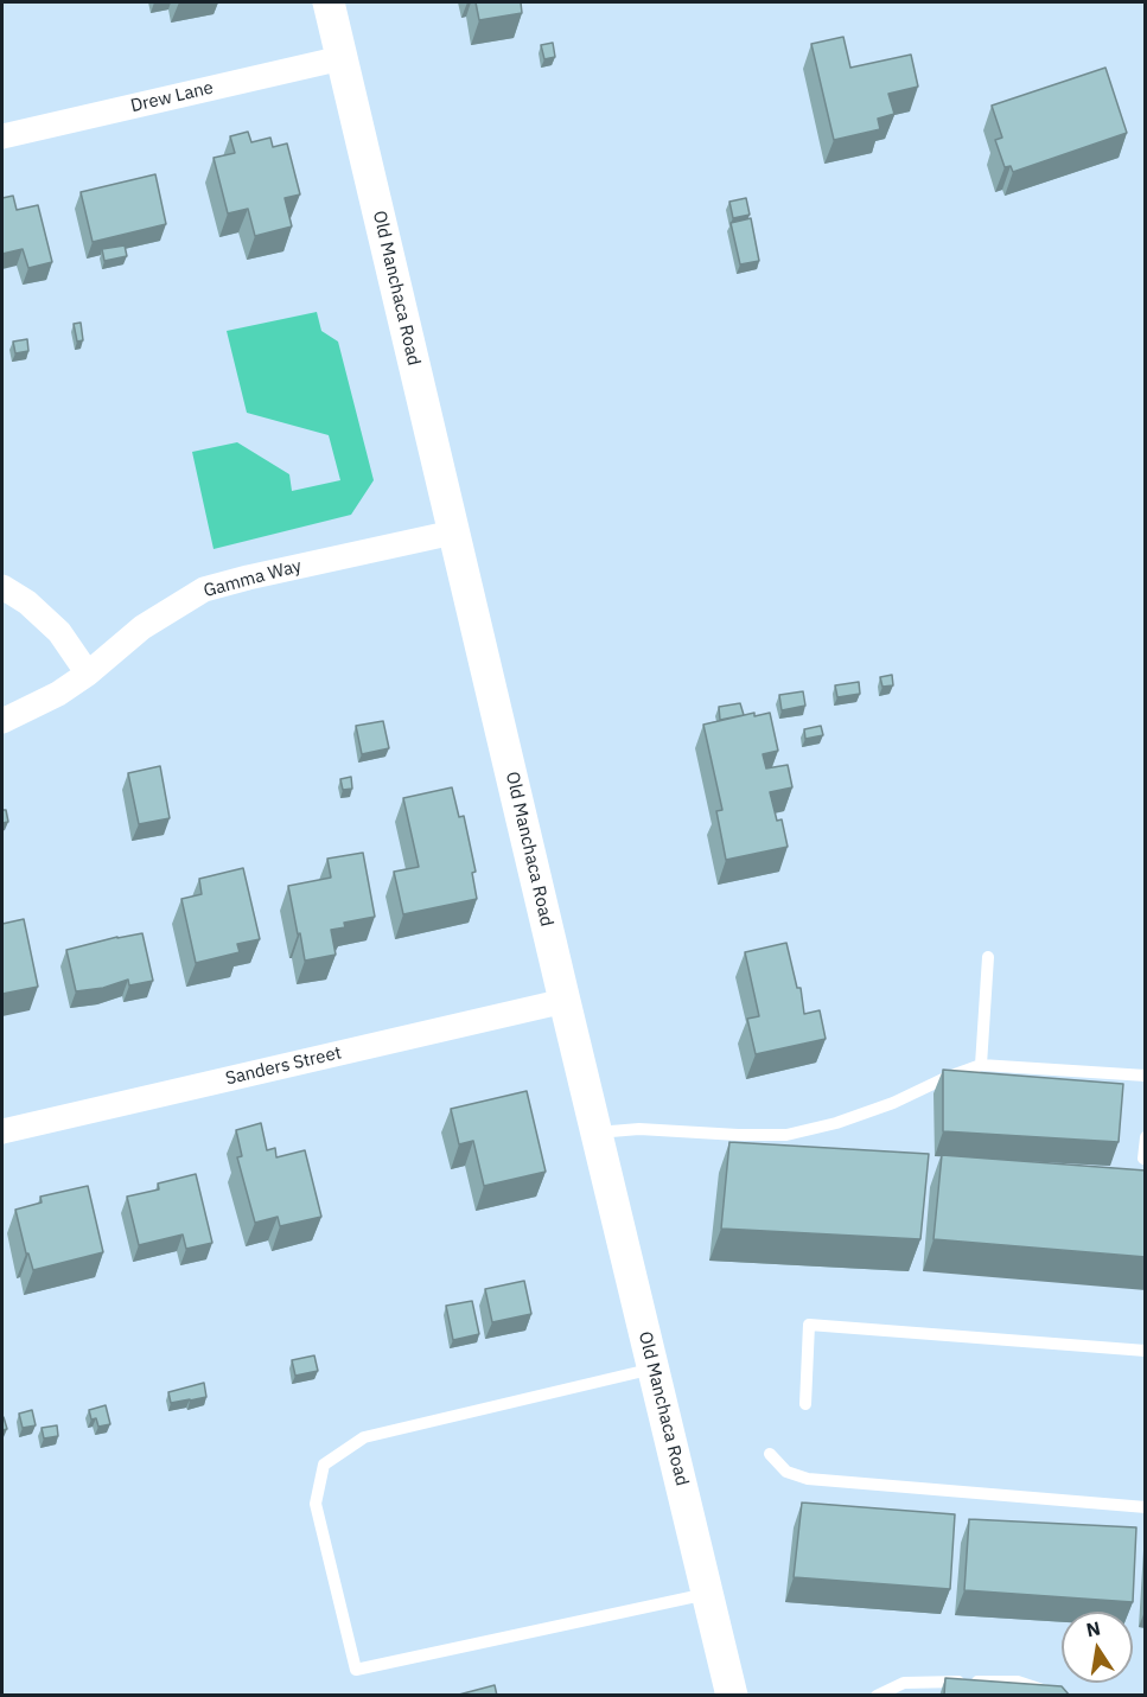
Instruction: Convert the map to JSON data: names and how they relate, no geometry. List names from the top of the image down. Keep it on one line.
{"streets":{"street":["Drew Lane","Old Manchaca Road","Gamma Way","Sanders Street"]},"crossings":[["Drew Lane","Old Manchaca Road"],["Old Manchaca Road","Gamma Way"],["Old Manchaca Road","Sanders Street"]],"north":"top"}
